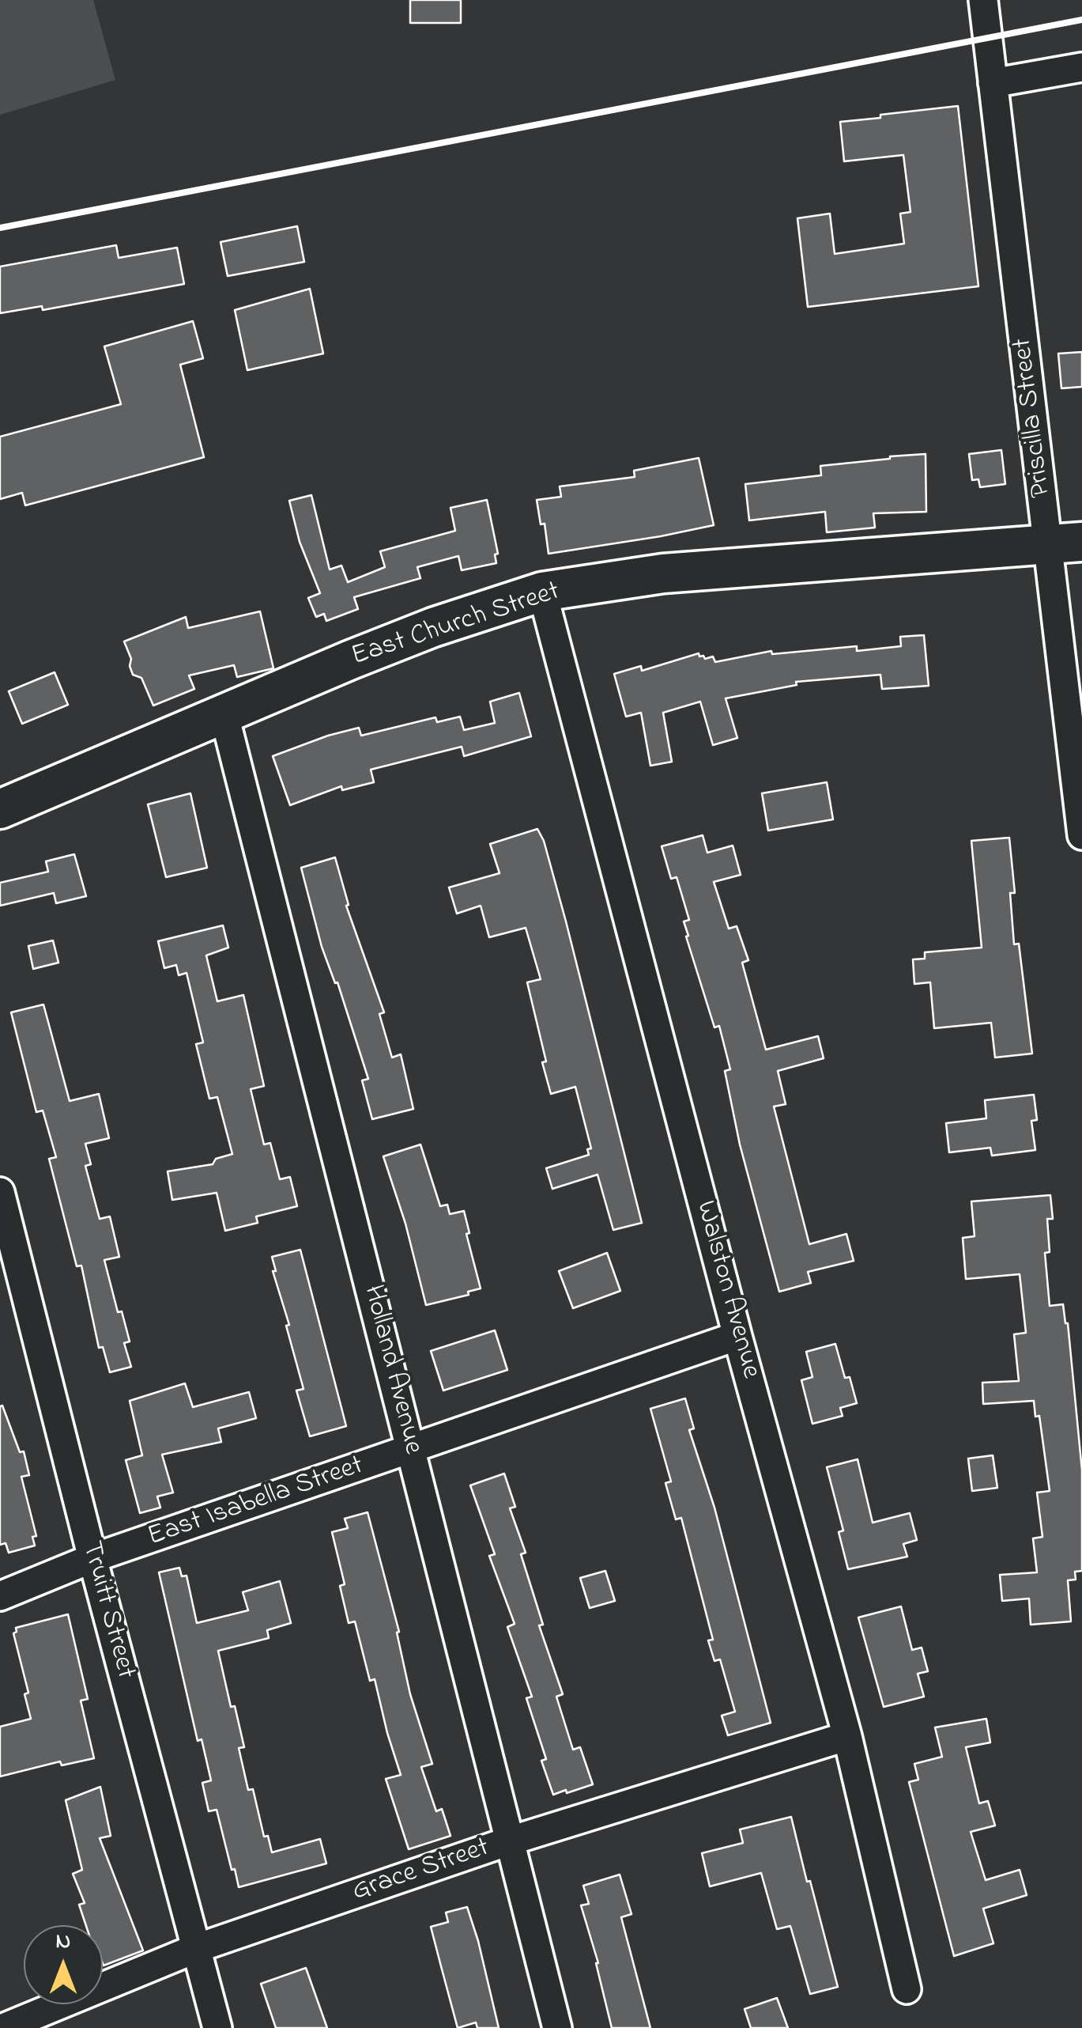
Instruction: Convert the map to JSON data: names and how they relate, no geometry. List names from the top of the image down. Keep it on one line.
{"streets":{"street":["Priscilla Street","East Church Street","Walston Avenue","Holland Avenue","East Isabella Street","Truitt Street","Grace Street"]},"crossings":[["Priscilla Street","East Church Street"],["East Church Street","Walston Avenue"],["East Church Street","Holland Avenue"],["Walston Avenue","East Isabella Street"],["Walston Avenue","Grace Street"],["Holland Avenue","East Isabella Street"],["Holland Avenue","Grace Street"],["East Isabella Street","Truitt Street"],["Truitt Street","Grace Street"]],"north":"top"}
